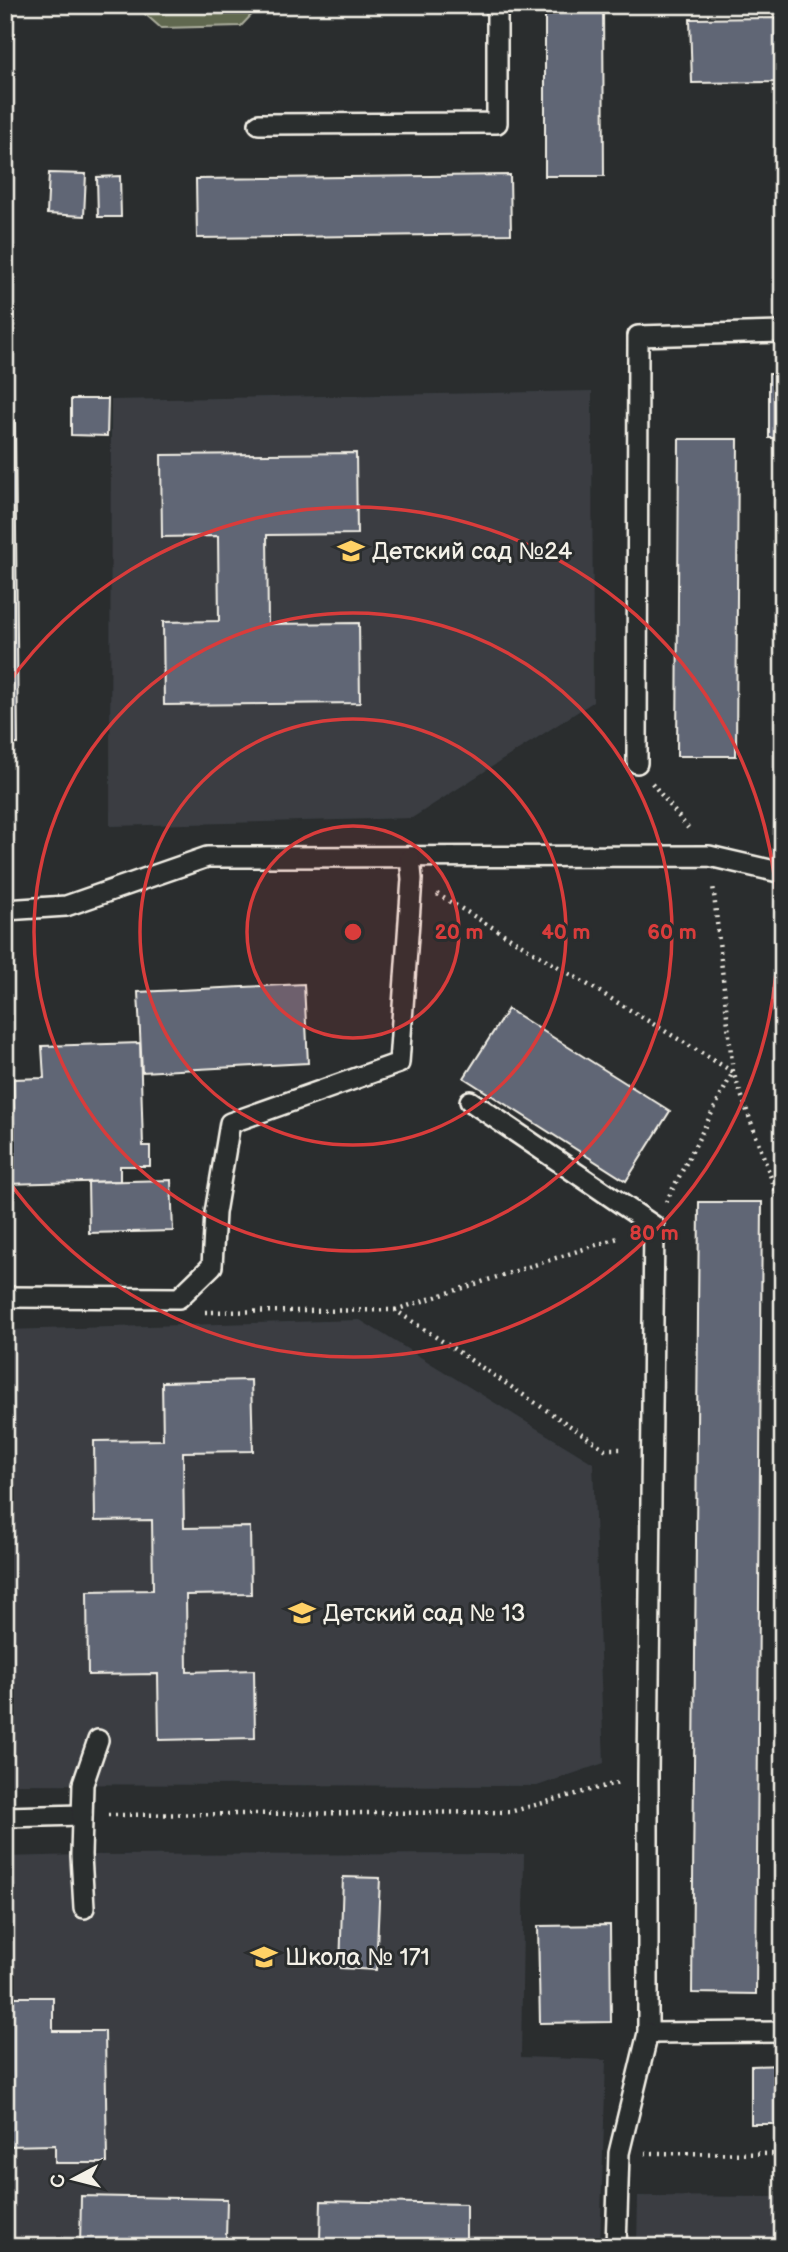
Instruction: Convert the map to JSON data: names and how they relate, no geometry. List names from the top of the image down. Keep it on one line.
{"places":{"school or university":["Детский сад №24","Детский сад № 13","Школа № 171"]},"north":"left","rings":["20 m","40 m","60 m","80 m"]}
